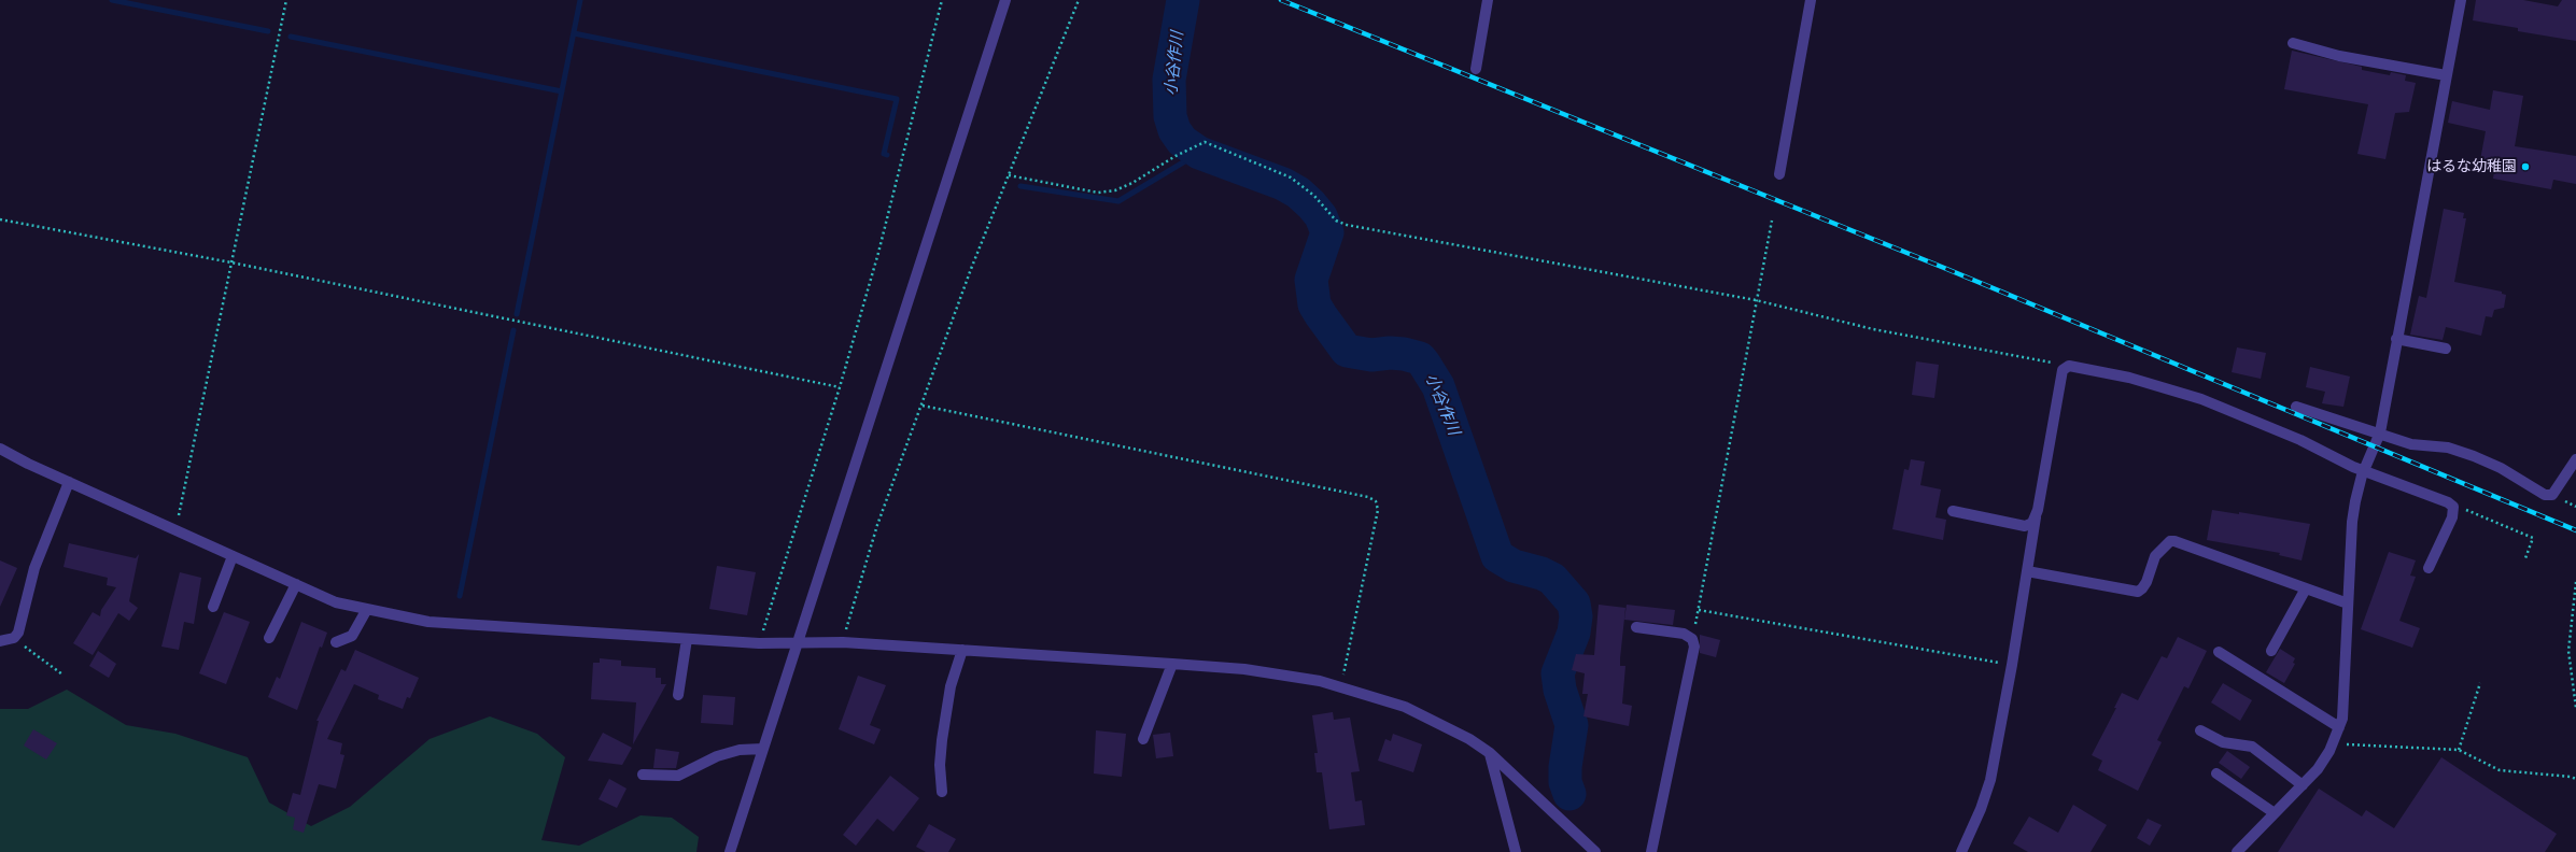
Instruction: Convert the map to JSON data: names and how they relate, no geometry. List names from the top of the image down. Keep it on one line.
{"water":["小谷作川"],"places":["はるな幼稚園"]}
